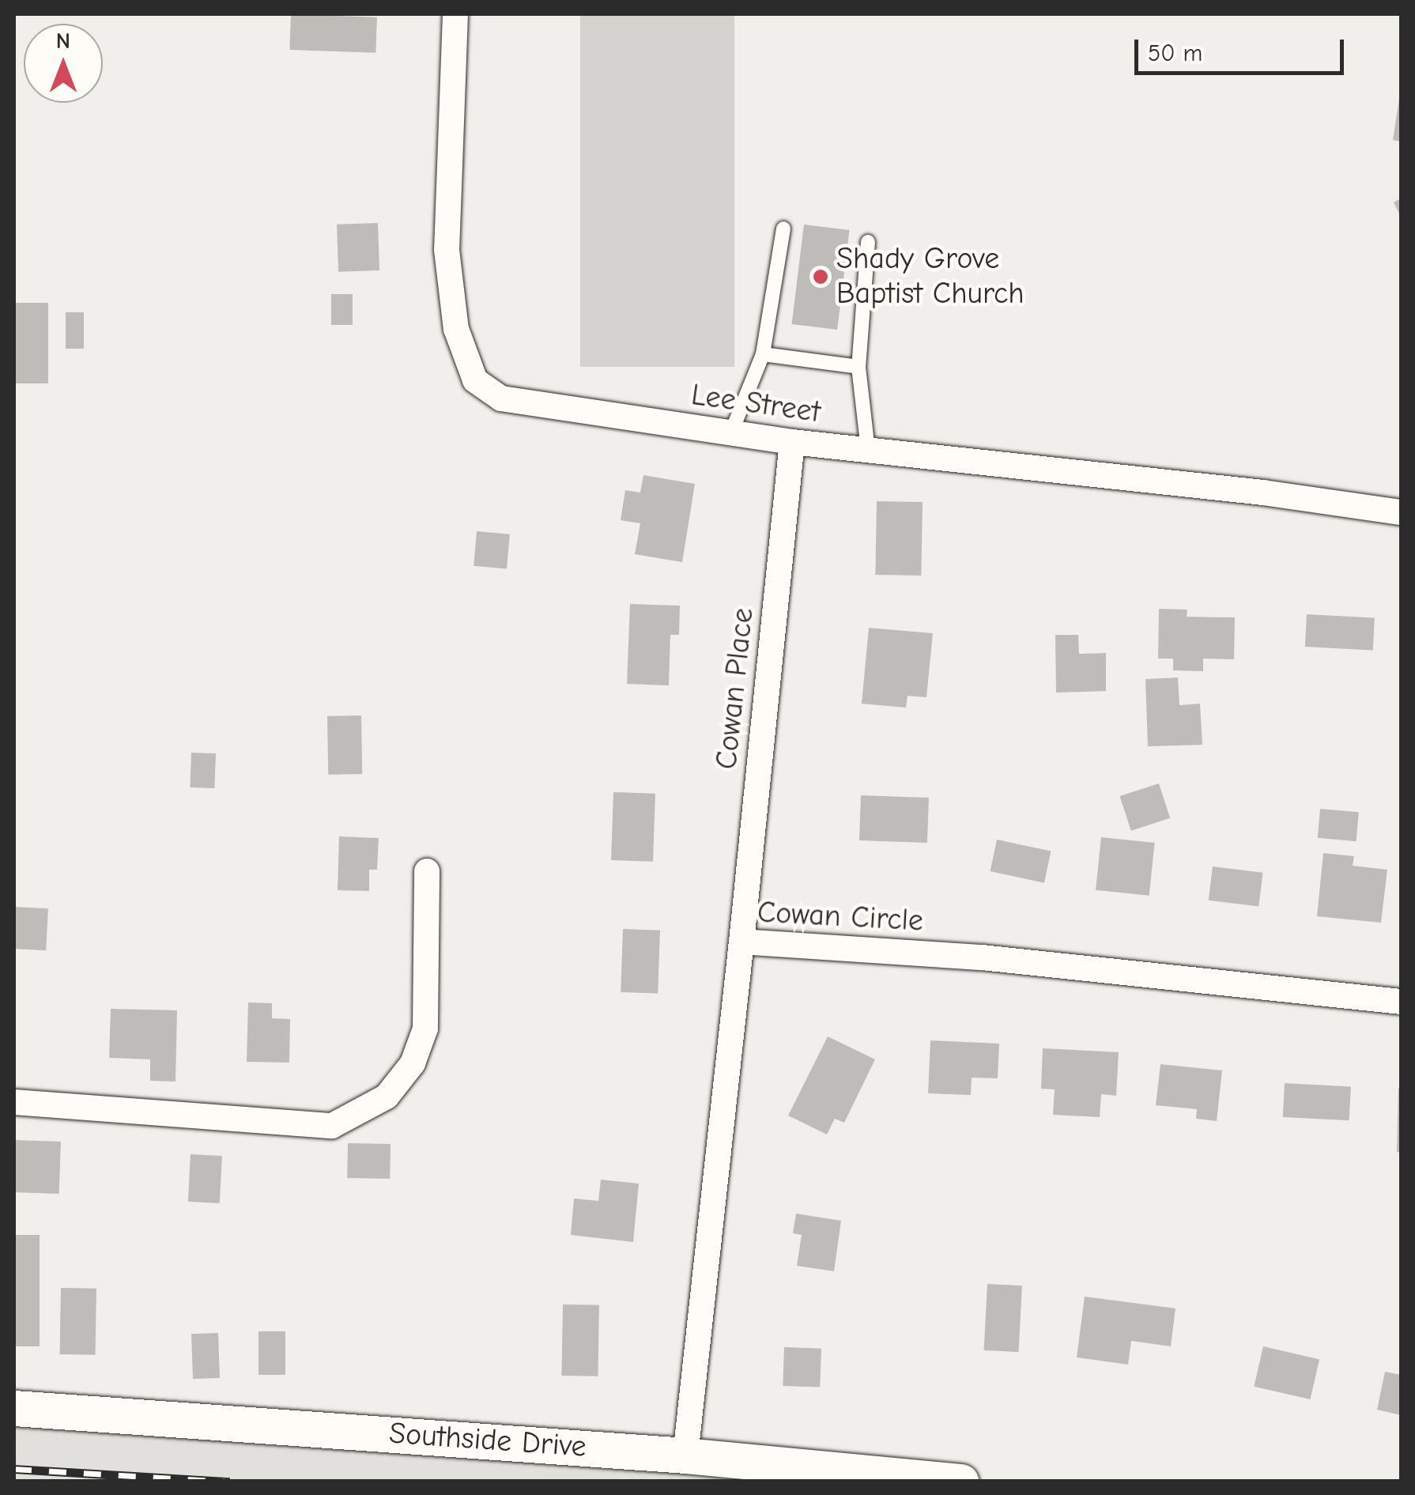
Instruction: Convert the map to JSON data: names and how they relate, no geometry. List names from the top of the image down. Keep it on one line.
{"streets":{"street":["Lee Street","Cowan Place","Cowan Circle","Southside Drive"]},"crossings":[["Lee Street","Cowan Place"],["Cowan Place","Cowan Circle"],["Cowan Circle","Southside Drive"]],"places":["Shady Grove Baptist Church"],"scale_bar":"50 m","north":"top"}
